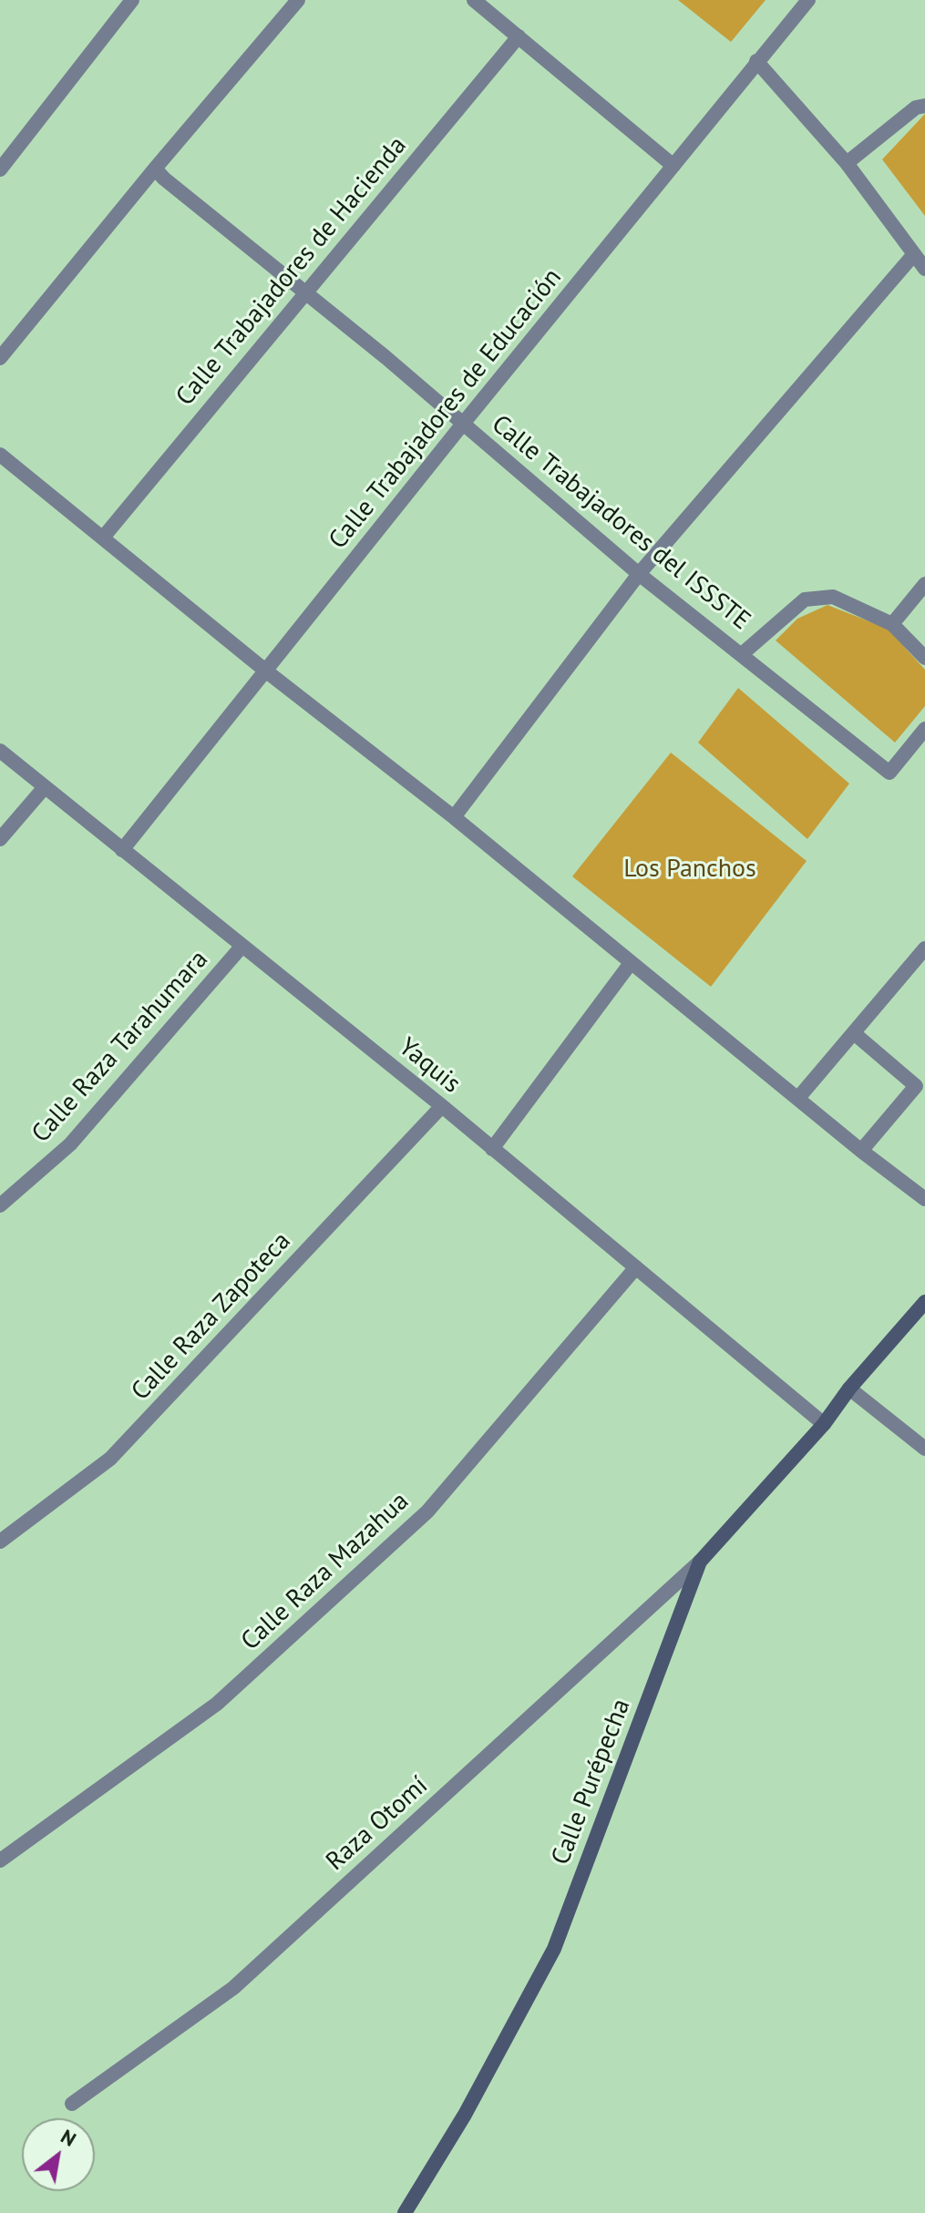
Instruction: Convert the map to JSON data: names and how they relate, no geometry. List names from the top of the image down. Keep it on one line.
{"streets":{"street":["Calle Trabajadores de Hacienda","Calle Trabajadores de Educación","Calle Trabajadores del ISSSTE","Calle Raza Tarahumara","Yaquis","Calle Raza Zapoteca","Calle Raza Mazahua","Calle Purépecha","Raza Otomí"]},"crossings":[["Calle Trabajadores de Hacienda","Calle Trabajadores del ISSSTE"],["Calle Trabajadores de Educación","Calle Trabajadores del ISSSTE"],["Calle Trabajadores de Educación","Yaquis"],["Calle Raza Tarahumara","Yaquis"],["Yaquis","Calle Raza Zapoteca"],["Yaquis","Calle Raza Mazahua"],["Yaquis","Calle Purépecha"],["Calle Purépecha","Raza Otomí"]],"parks":["Los Panchos"],"north":"top right"}
